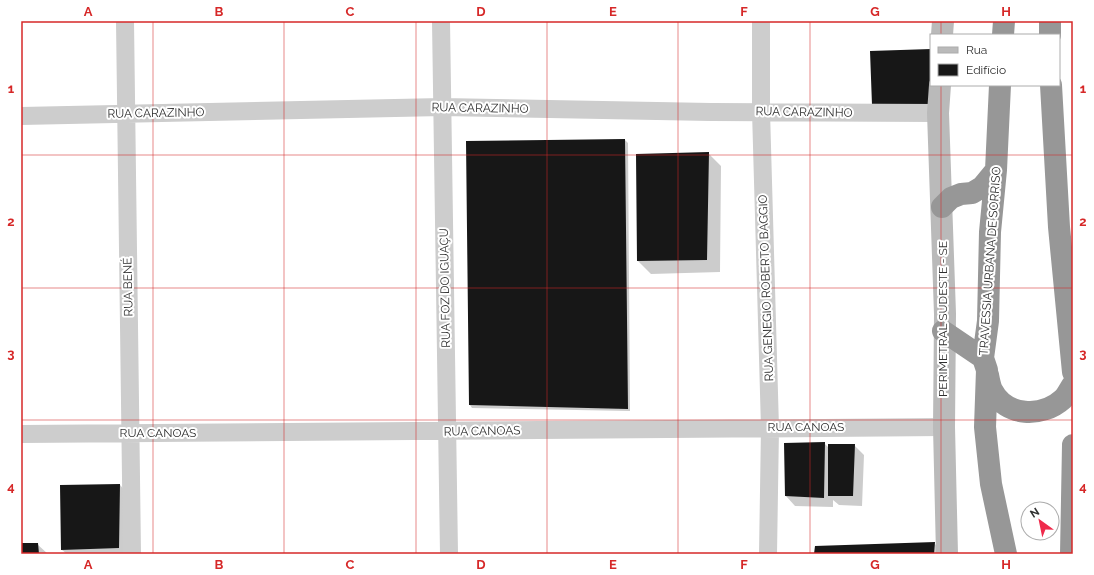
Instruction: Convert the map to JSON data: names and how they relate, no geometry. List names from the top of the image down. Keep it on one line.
{"streets":{"highway":["TRAVESSIA URBANA DE SORRISO"],"street":["RUA CARAZINHO","RUA BENÉ","RUA FOZ DO IGUAÇU","RUA GENEGIO ROBERTO BAGGIO","PERIMETRAL SUDESTE - SE","RUA CANOAS"]},"crossings":[["RUA CARAZINHO","RUA BENÉ"],["RUA CARAZINHO","RUA FOZ DO IGUAÇU"],["RUA CARAZINHO","RUA GENEGIO ROBERTO BAGGIO"],["RUA CARAZINHO","PERIMETRAL SUDESTE - SE"],["RUA BENÉ","RUA CANOAS"],["RUA FOZ DO IGUAÇU","RUA CANOAS"],["RUA GENEGIO ROBERTO BAGGIO","RUA CANOAS"],["PERIMETRAL SUDESTE - SE","RUA CANOAS"]],"legend":["Rua","Edifício"],"north":"top left","grid":{"columns":["A","B","C","D","E","F","G","H"],"rows":["1","2","3","4"]}}
